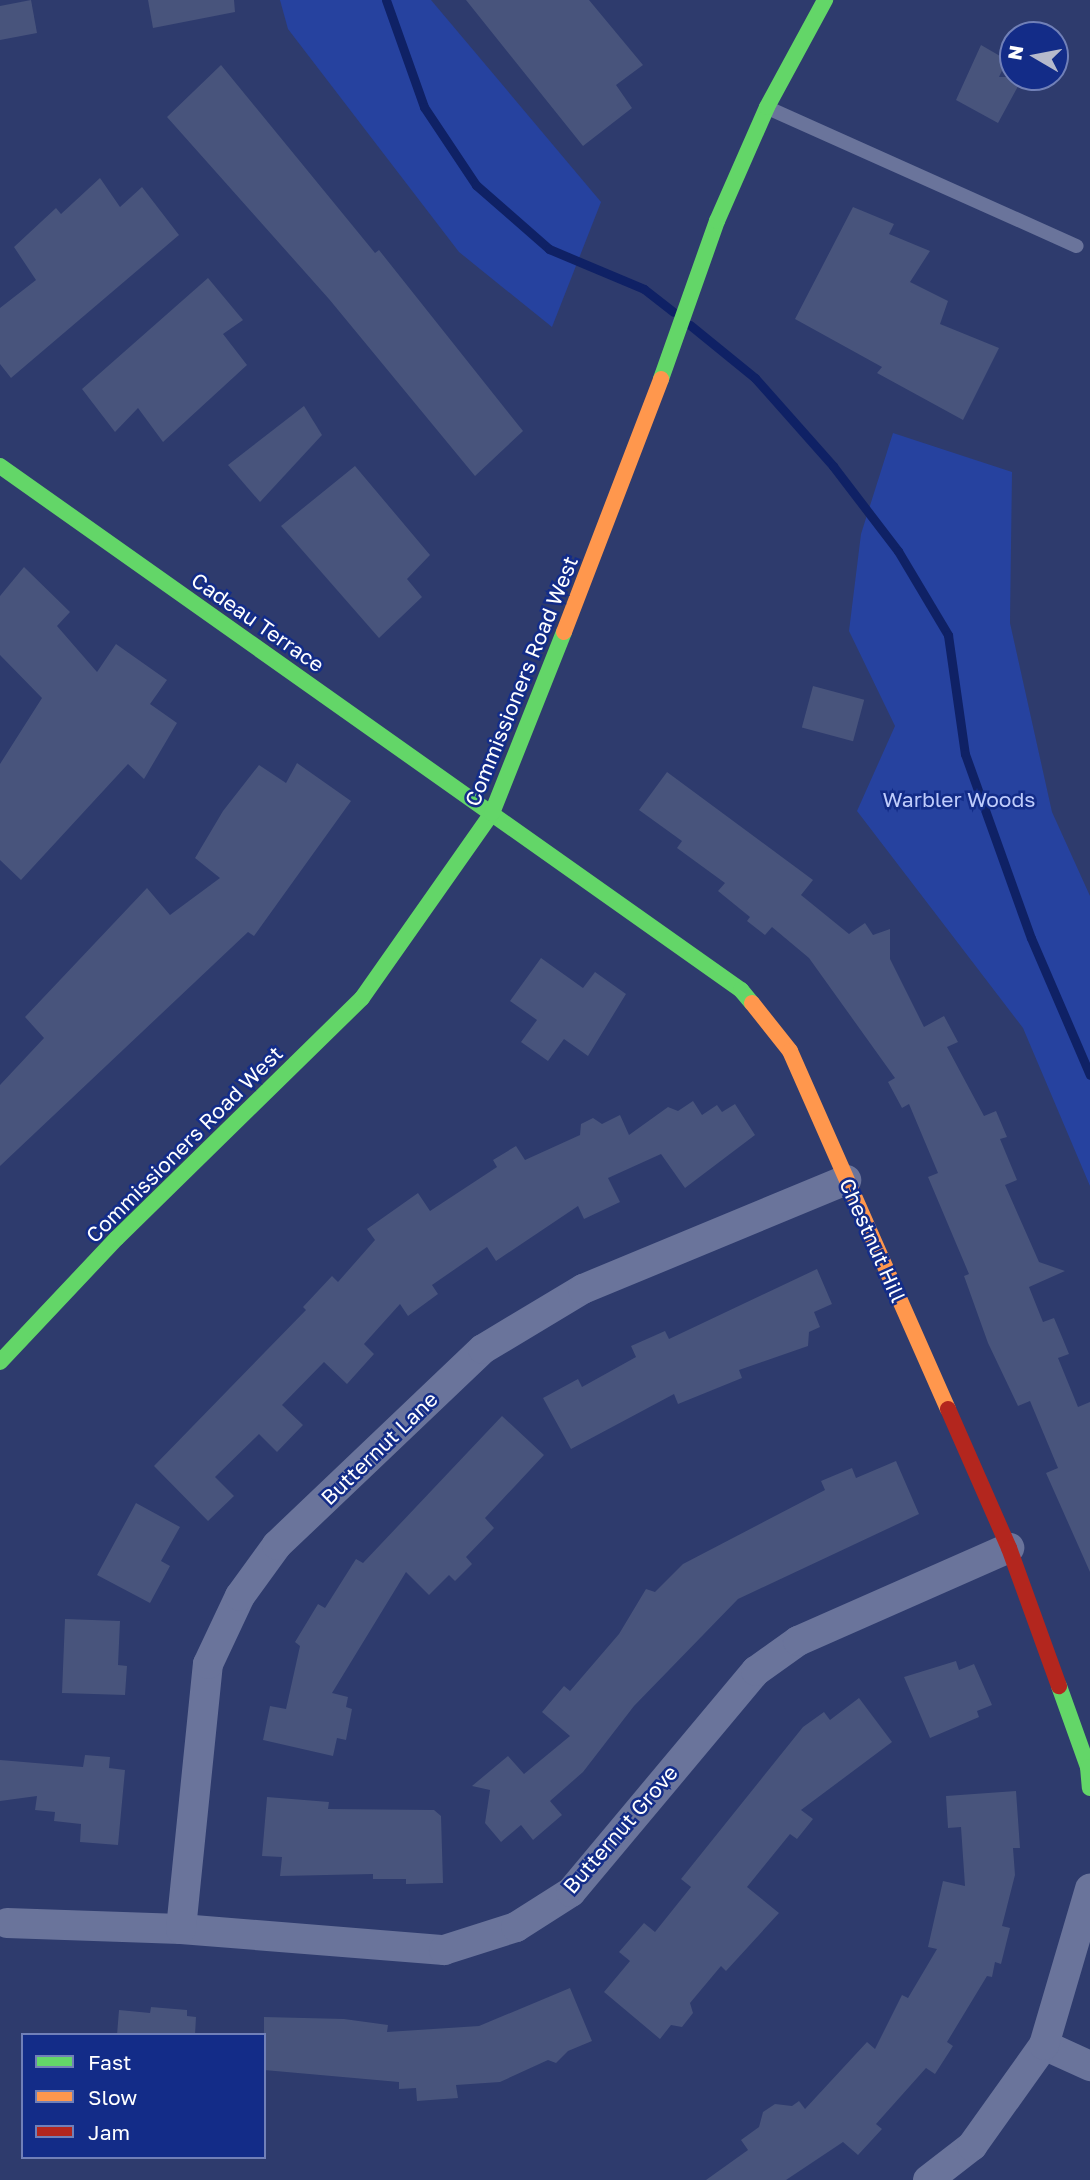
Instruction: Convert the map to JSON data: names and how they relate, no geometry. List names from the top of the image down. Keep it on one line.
{"streets":{"street":["Cadeau Terrace","Commissioners Road West","Chestnut Hill","Butternut Lane","Butternut Grove"]},"crossings":[["Cadeau Terrace","Commissioners Road West"],["Cadeau Terrace","Chestnut Hill"],["Commissioners Road West","Chestnut Hill"],["Chestnut Hill","Butternut Lane"],["Chestnut Hill","Butternut Grove"],["Butternut Lane","Butternut Grove"]],"parks":["Warbler Woods"],"legend":["Fast","Slow","Jam"],"north":"left"}
